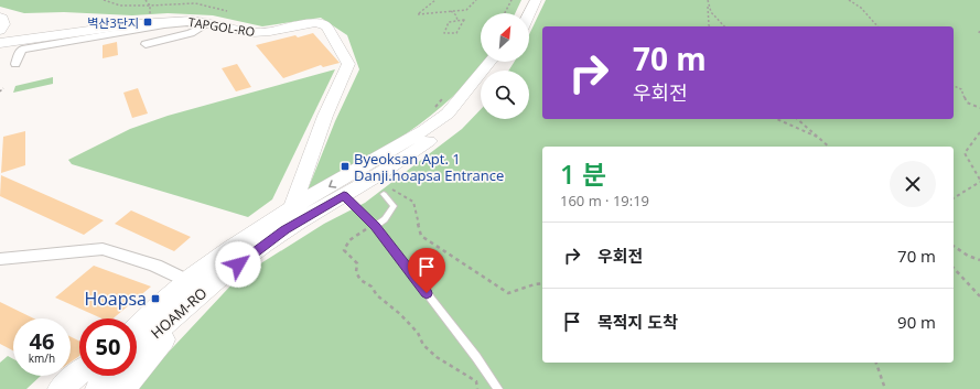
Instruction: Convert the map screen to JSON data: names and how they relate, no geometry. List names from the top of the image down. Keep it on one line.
{"streets":{"main road":["TAPGOL-RO","HOAM-RO"]},"crossings":[["TAPGOL-RO","HOAM-RO"]],"places":{"transit":["벽산3단지","Byeoksan Apt. 1 Danji.hoapsa Entrance","Hoapsa"]},"north":"top right","page":{"turn":["70 m","우회전"],"heading":["1 분","160 m · 19:19"],"list":[{"name":"우회전","value":"70 m"},{"name":"목적지 도착","value":"90 m"}],"speed":"46 km/h","limit":"50"}}
